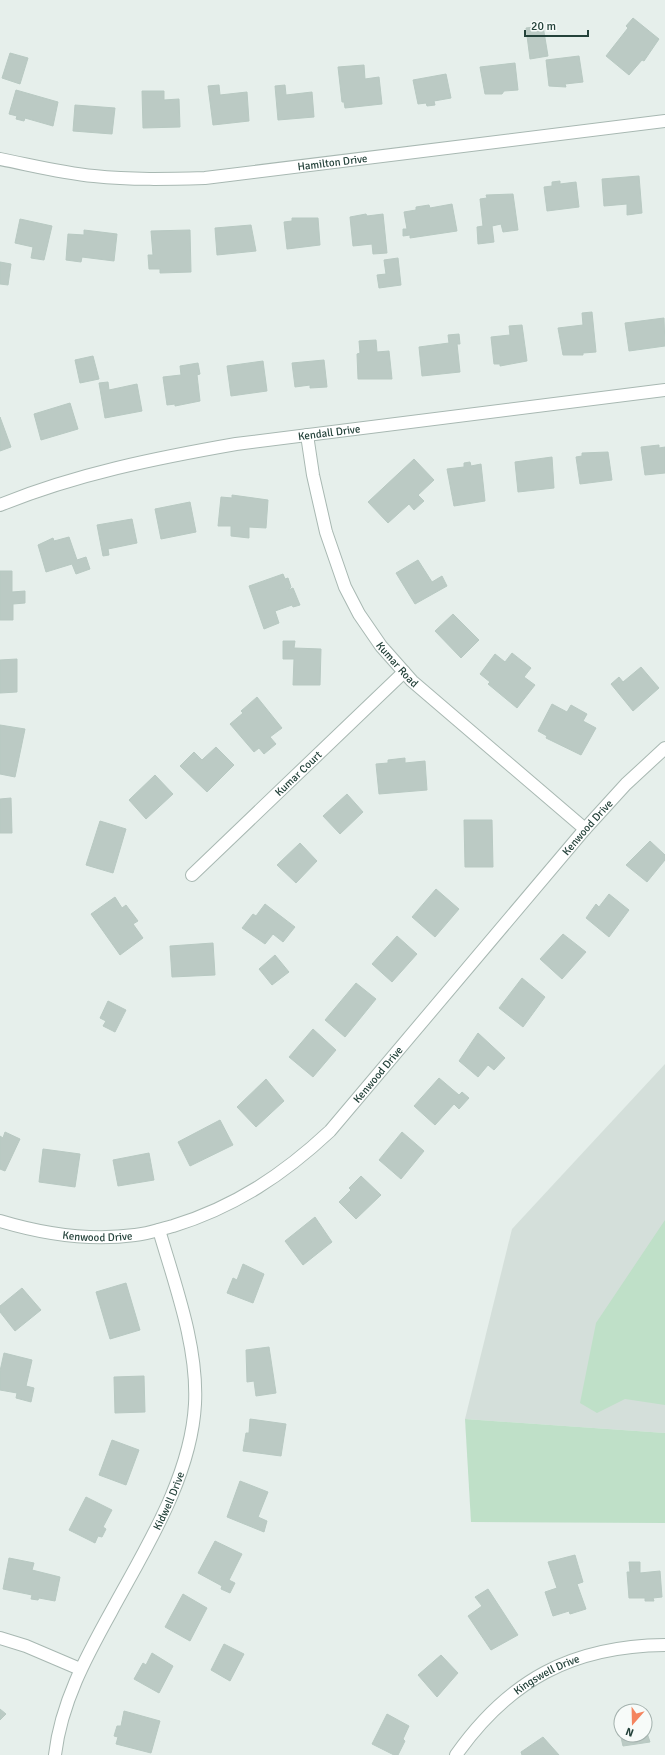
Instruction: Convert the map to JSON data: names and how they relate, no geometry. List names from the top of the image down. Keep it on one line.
{"streets":{"street":["Hamilton Drive","Kendall Drive","Kumar Road","Kumar Court","Kenwood Drive","Kidwell Drive","Kingswell Drive"]},"crossings":[["Kendall Drive","Kumar Road"],["Kumar Road","Kumar Court"],["Kumar Road","Kenwood Drive"],["Kenwood Drive","Kidwell Drive"]],"scale_bar":"20 m","north":"bottom"}
